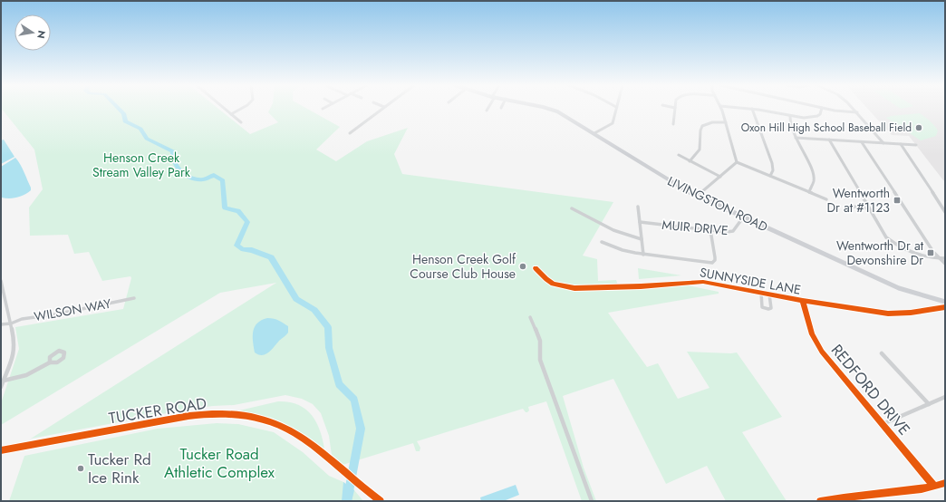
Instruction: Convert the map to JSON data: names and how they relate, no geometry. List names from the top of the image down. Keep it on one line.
{"streets":{"main road":["LIVINGSTON ROAD"],"street":["MUIR DRIVE","SUNNYSIDE LANE","WILSON WAY","REDFORD DRIVE","TUCKER ROAD"]},"crossings":[["LIVINGSTON ROAD","MUIR DRIVE"],["SUNNYSIDE LANE","REDFORD DRIVE"]],"parks":["Henson Creek Stream Valley Park","Tucker Road Athletic Complex"],"places":{"other":["Oxon Hill High School Baseball Field","Henson Creek Golf Course Club House","Tucker Rd Ice Rink"],"transit":["Wentworth Dr at #1123","Wentworth Dr at Devonshire Dr"]},"north":"right"}
